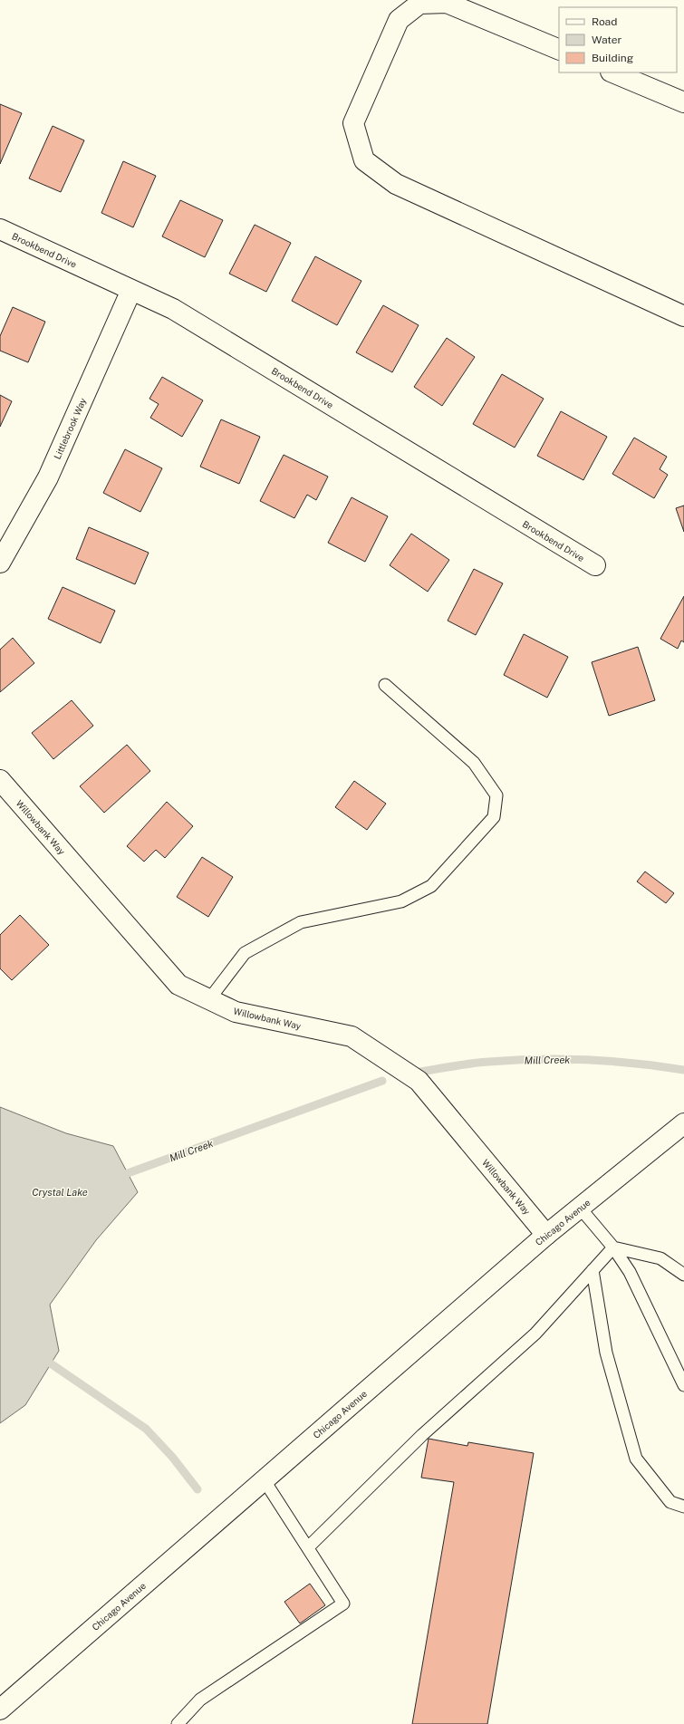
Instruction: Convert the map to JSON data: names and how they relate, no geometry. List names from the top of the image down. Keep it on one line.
{"streets":{"street":["Brookbend Drive","Littlebrook Way","Willowbank Way","Chicago Avenue"]},"crossings":[["Brookbend Drive","Littlebrook Way"],["Willowbank Way","Chicago Avenue"]],"water":["Mill Creek","Crystal Lake"],"legend":["Road","Water","Building"]}
